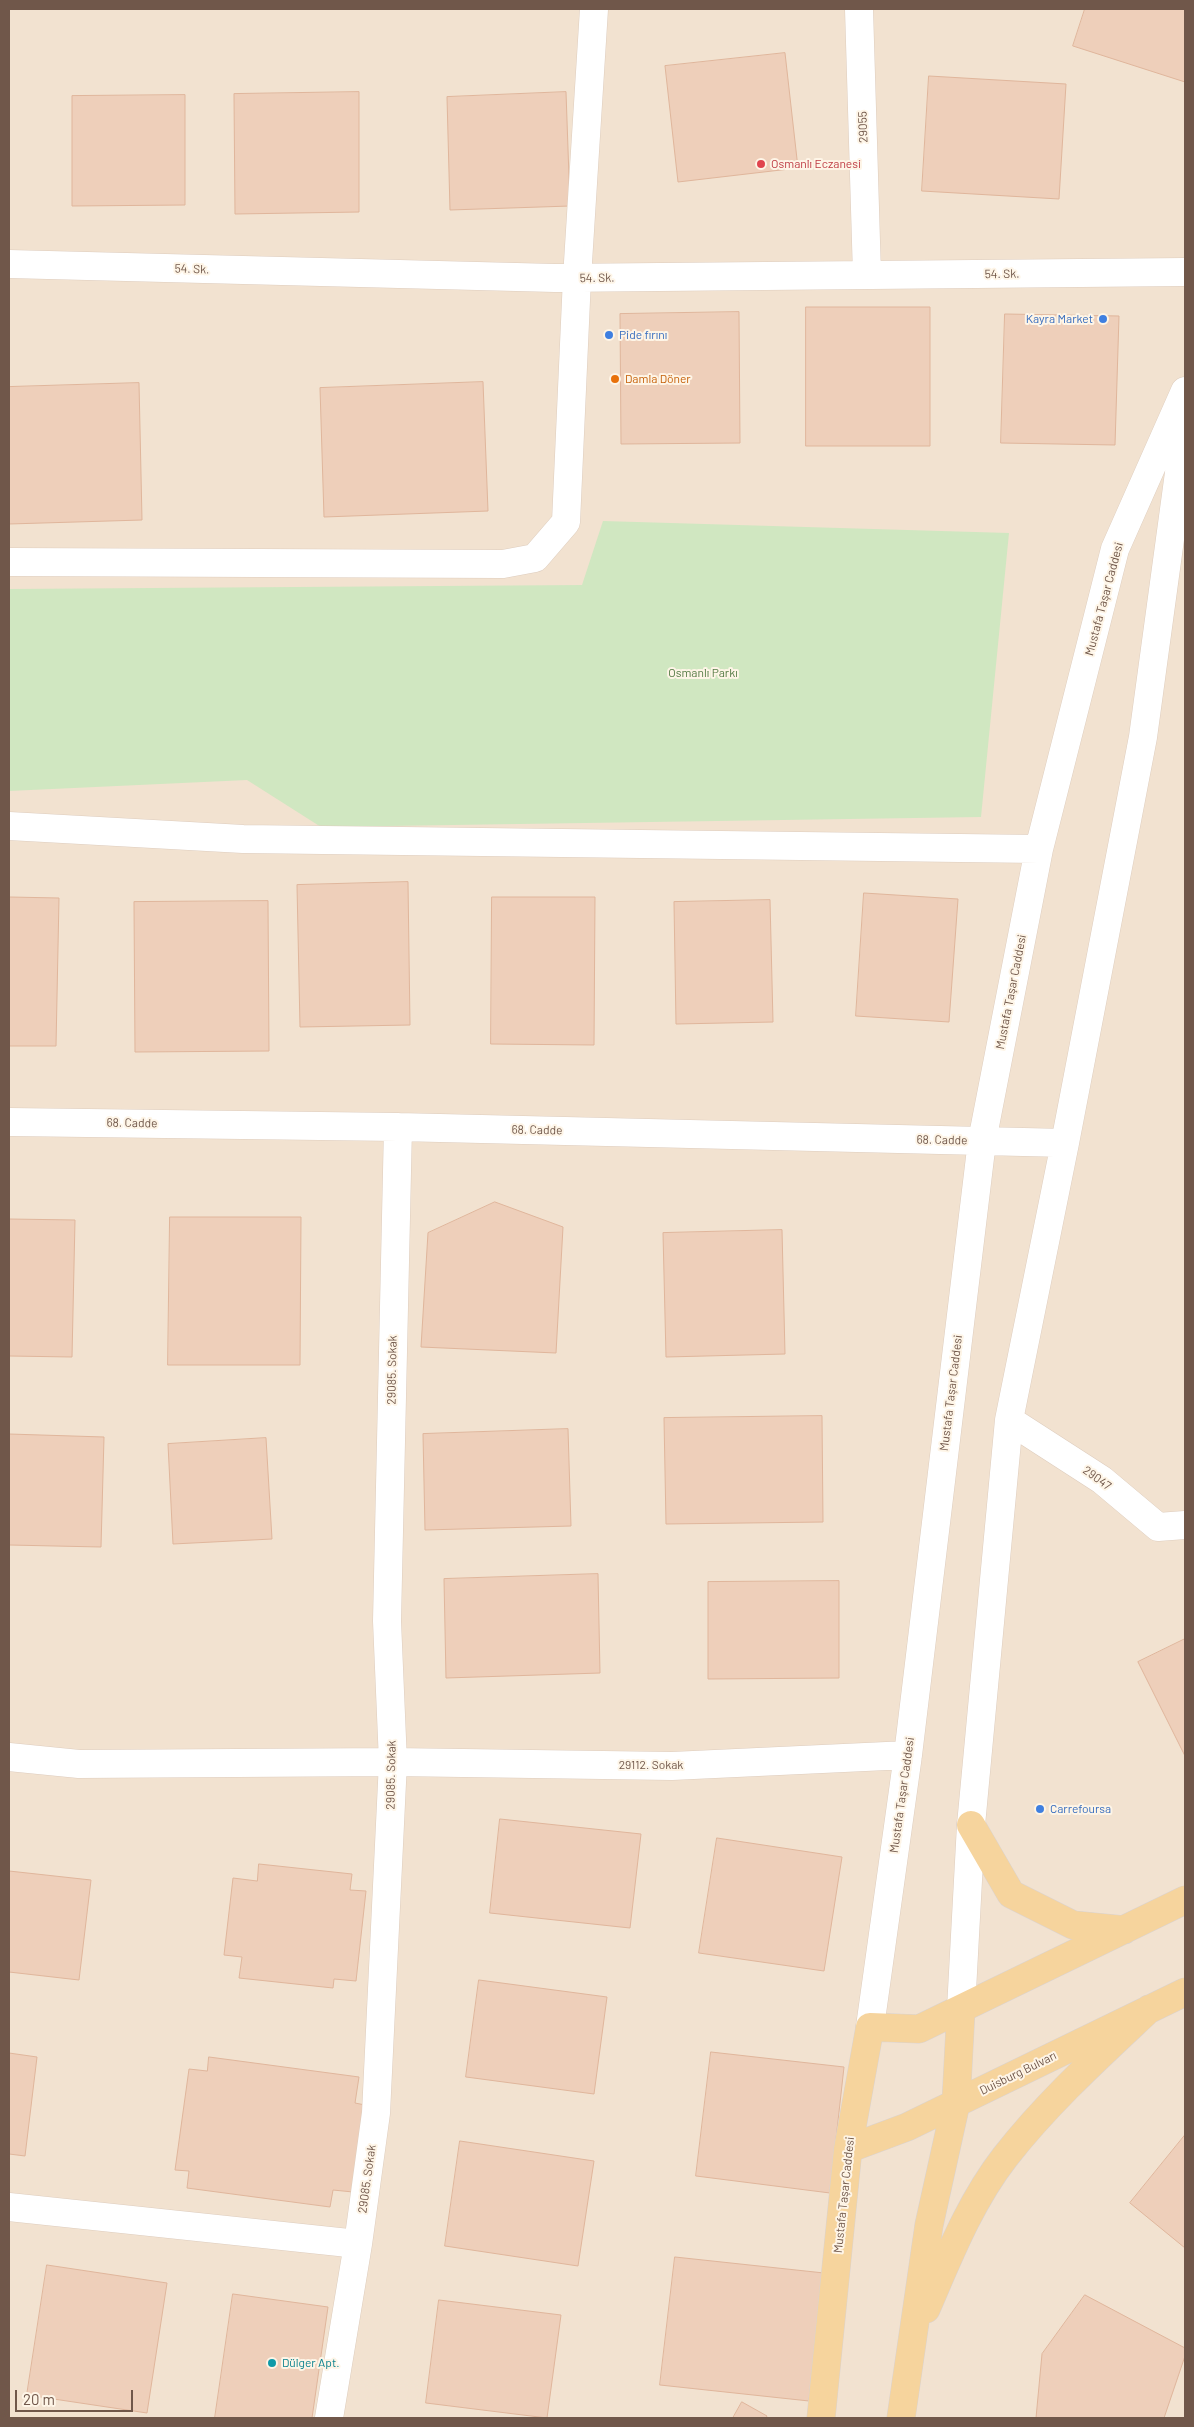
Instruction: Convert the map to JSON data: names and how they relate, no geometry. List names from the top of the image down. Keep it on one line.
{"streets":{"main road":["Mustafa Taşar Caddesi","Duisburg Bulvarı"],"street":["29055","54. Sk.","68. Cadde","29085. Sokak","29047","29112. Sokak"]},"crossings":[["29055","54. Sk."],["Mustafa Taşar Caddesi","68. Cadde"],["Mustafa Taşar Caddesi","29112. Sokak"],["Mustafa Taşar Caddesi","Duisburg Bulvarı"],["68. Cadde","29085. Sokak"],["29085. Sokak","29112. Sokak"]],"parks":["Osmanlı Parkı"],"places":["Osmanlı Eczanesi","Kayra Market","Pide fırını","Damla Döner","Carrefoursa","Dülger Apt."],"scale_bar":"20 m"}
